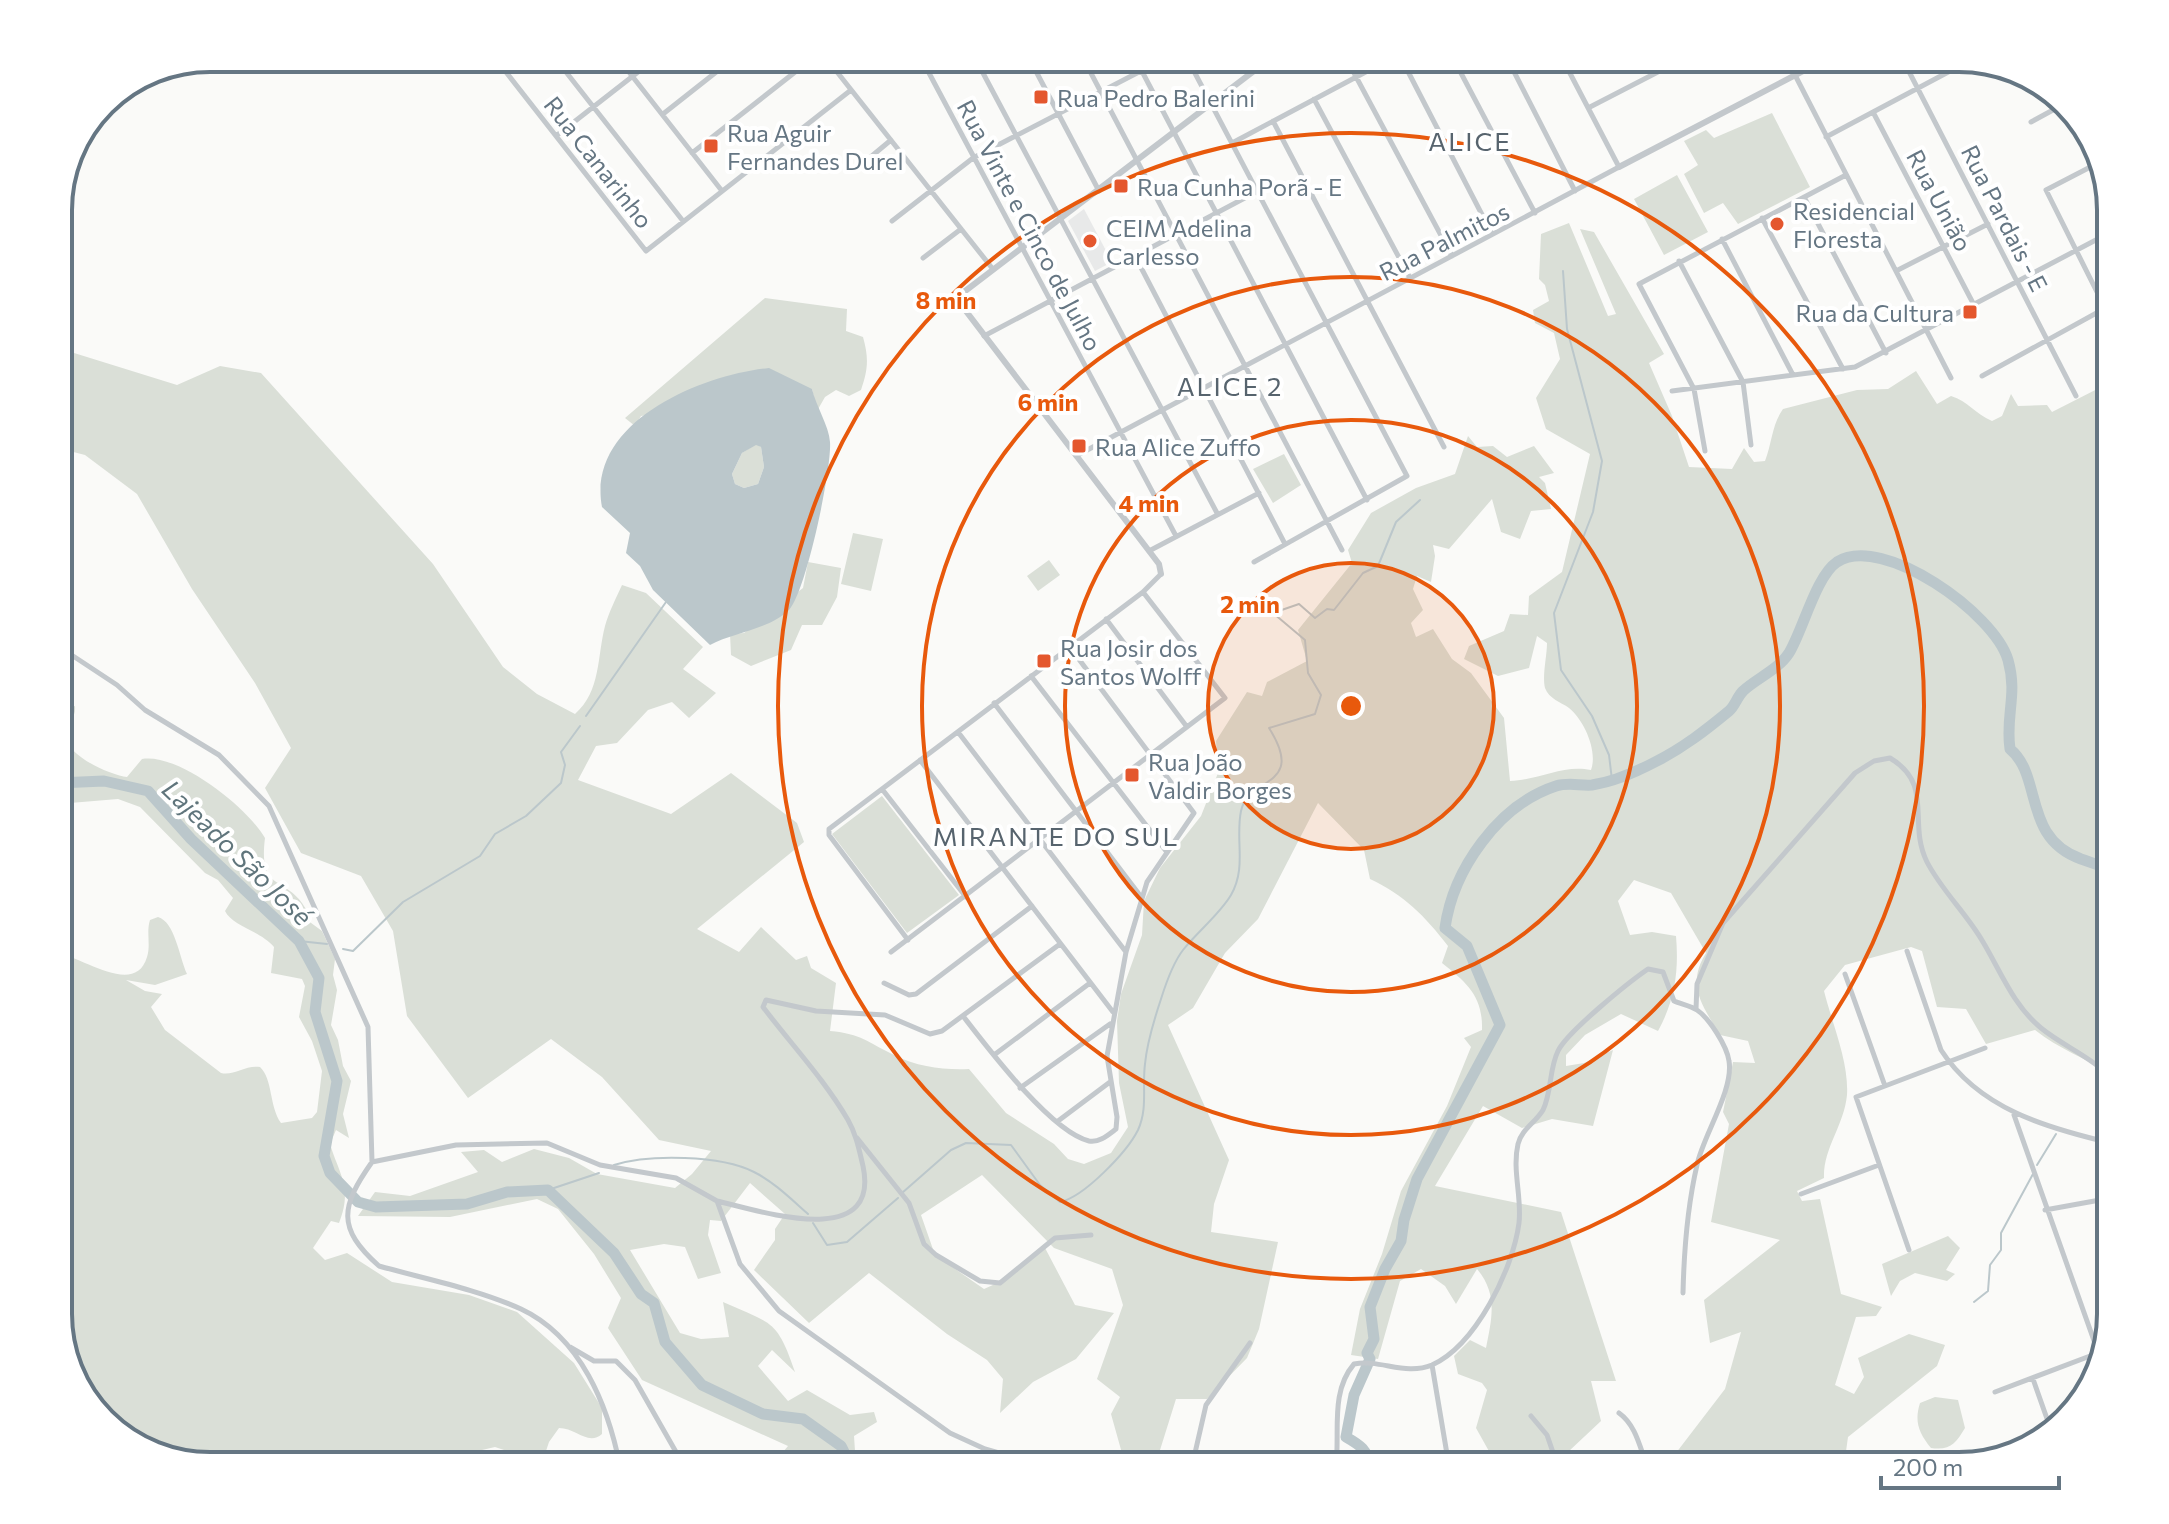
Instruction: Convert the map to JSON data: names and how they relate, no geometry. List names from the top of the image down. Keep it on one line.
{"streets":{"street":["Rua Canarinho","Rua União","Rua Pardais - E","Rua Vinte e Cinco de Julho","Rua Palmitos"]},"crossings":[["Rua Vinte e Cinco de Julho","Rua Palmitos"]],"districts":["ALICE","ALICE 2","MIRANTE DO SUL"],"water":["Lajeado São José"],"places":{"transit":["Rua Pedro Balerini","Rua Aguir Fernandes Durel","Rua Cunha Porã - E","Rua da Cultura","Rua Alice Zuffo","Rua Josir dos Santos Wolff","Rua João Valdir Borges"],"other":["Residencial Floresta","CEIM Adelina Carlesso"]},"scale_bar":"200 m","rings":["8 min","6 min","4 min","2 min"]}
